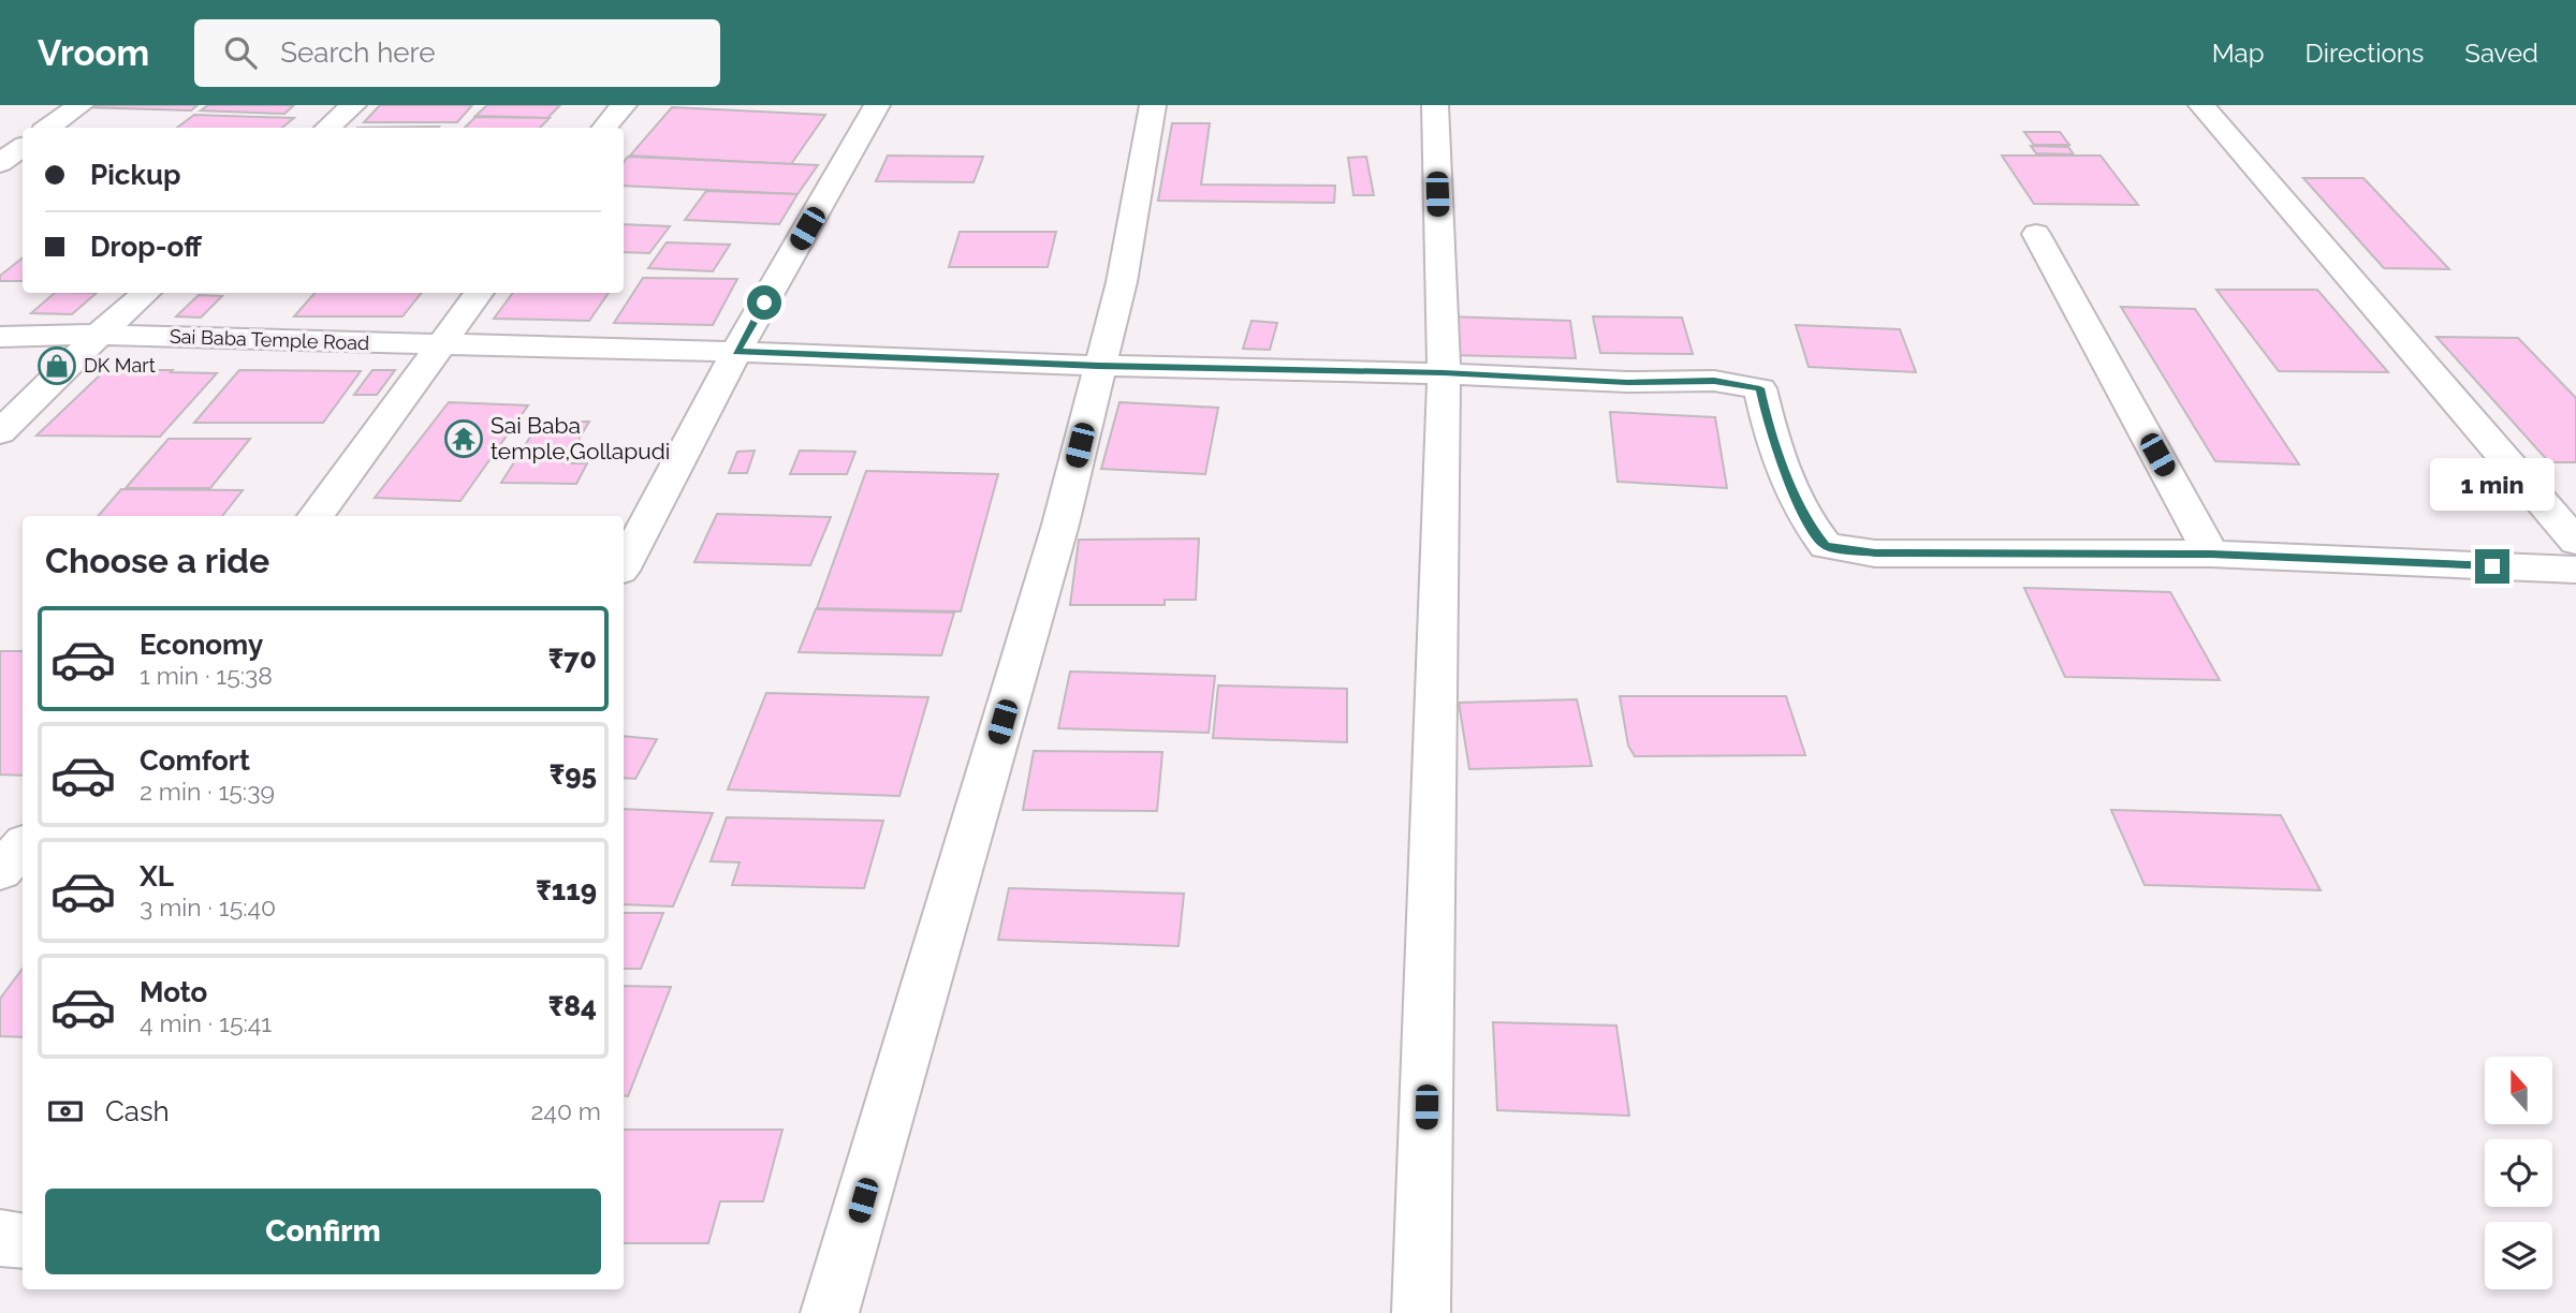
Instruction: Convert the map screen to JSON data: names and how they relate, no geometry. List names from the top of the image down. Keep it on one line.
{"streets":{"street":["Sai Baba Temple Road"]},"places":{"shop":["DK Mart"],"temple":["Sai Baba temple,Gollapudi"]},"north":"top","page":{"header":"Vroom","search":"Search here","nav":["Map","Directions","Saved"],"banner":["Pickup","Drop-off"],"bubble":"1 min","heading":"Choose a ride","list":[{"name":"Economy","note":"1 min · 15:38","value":"₹70"},{"name":"Comfort","note":"2 min · 15:39","value":"₹95"},{"name":"XL","note":"3 min · 15:40","value":"₹119"},{"name":"Moto","note":"4 min · 15:41","value":"₹84"}],"pay":["Cash","240 m"],"buttons":"Confirm"}}
